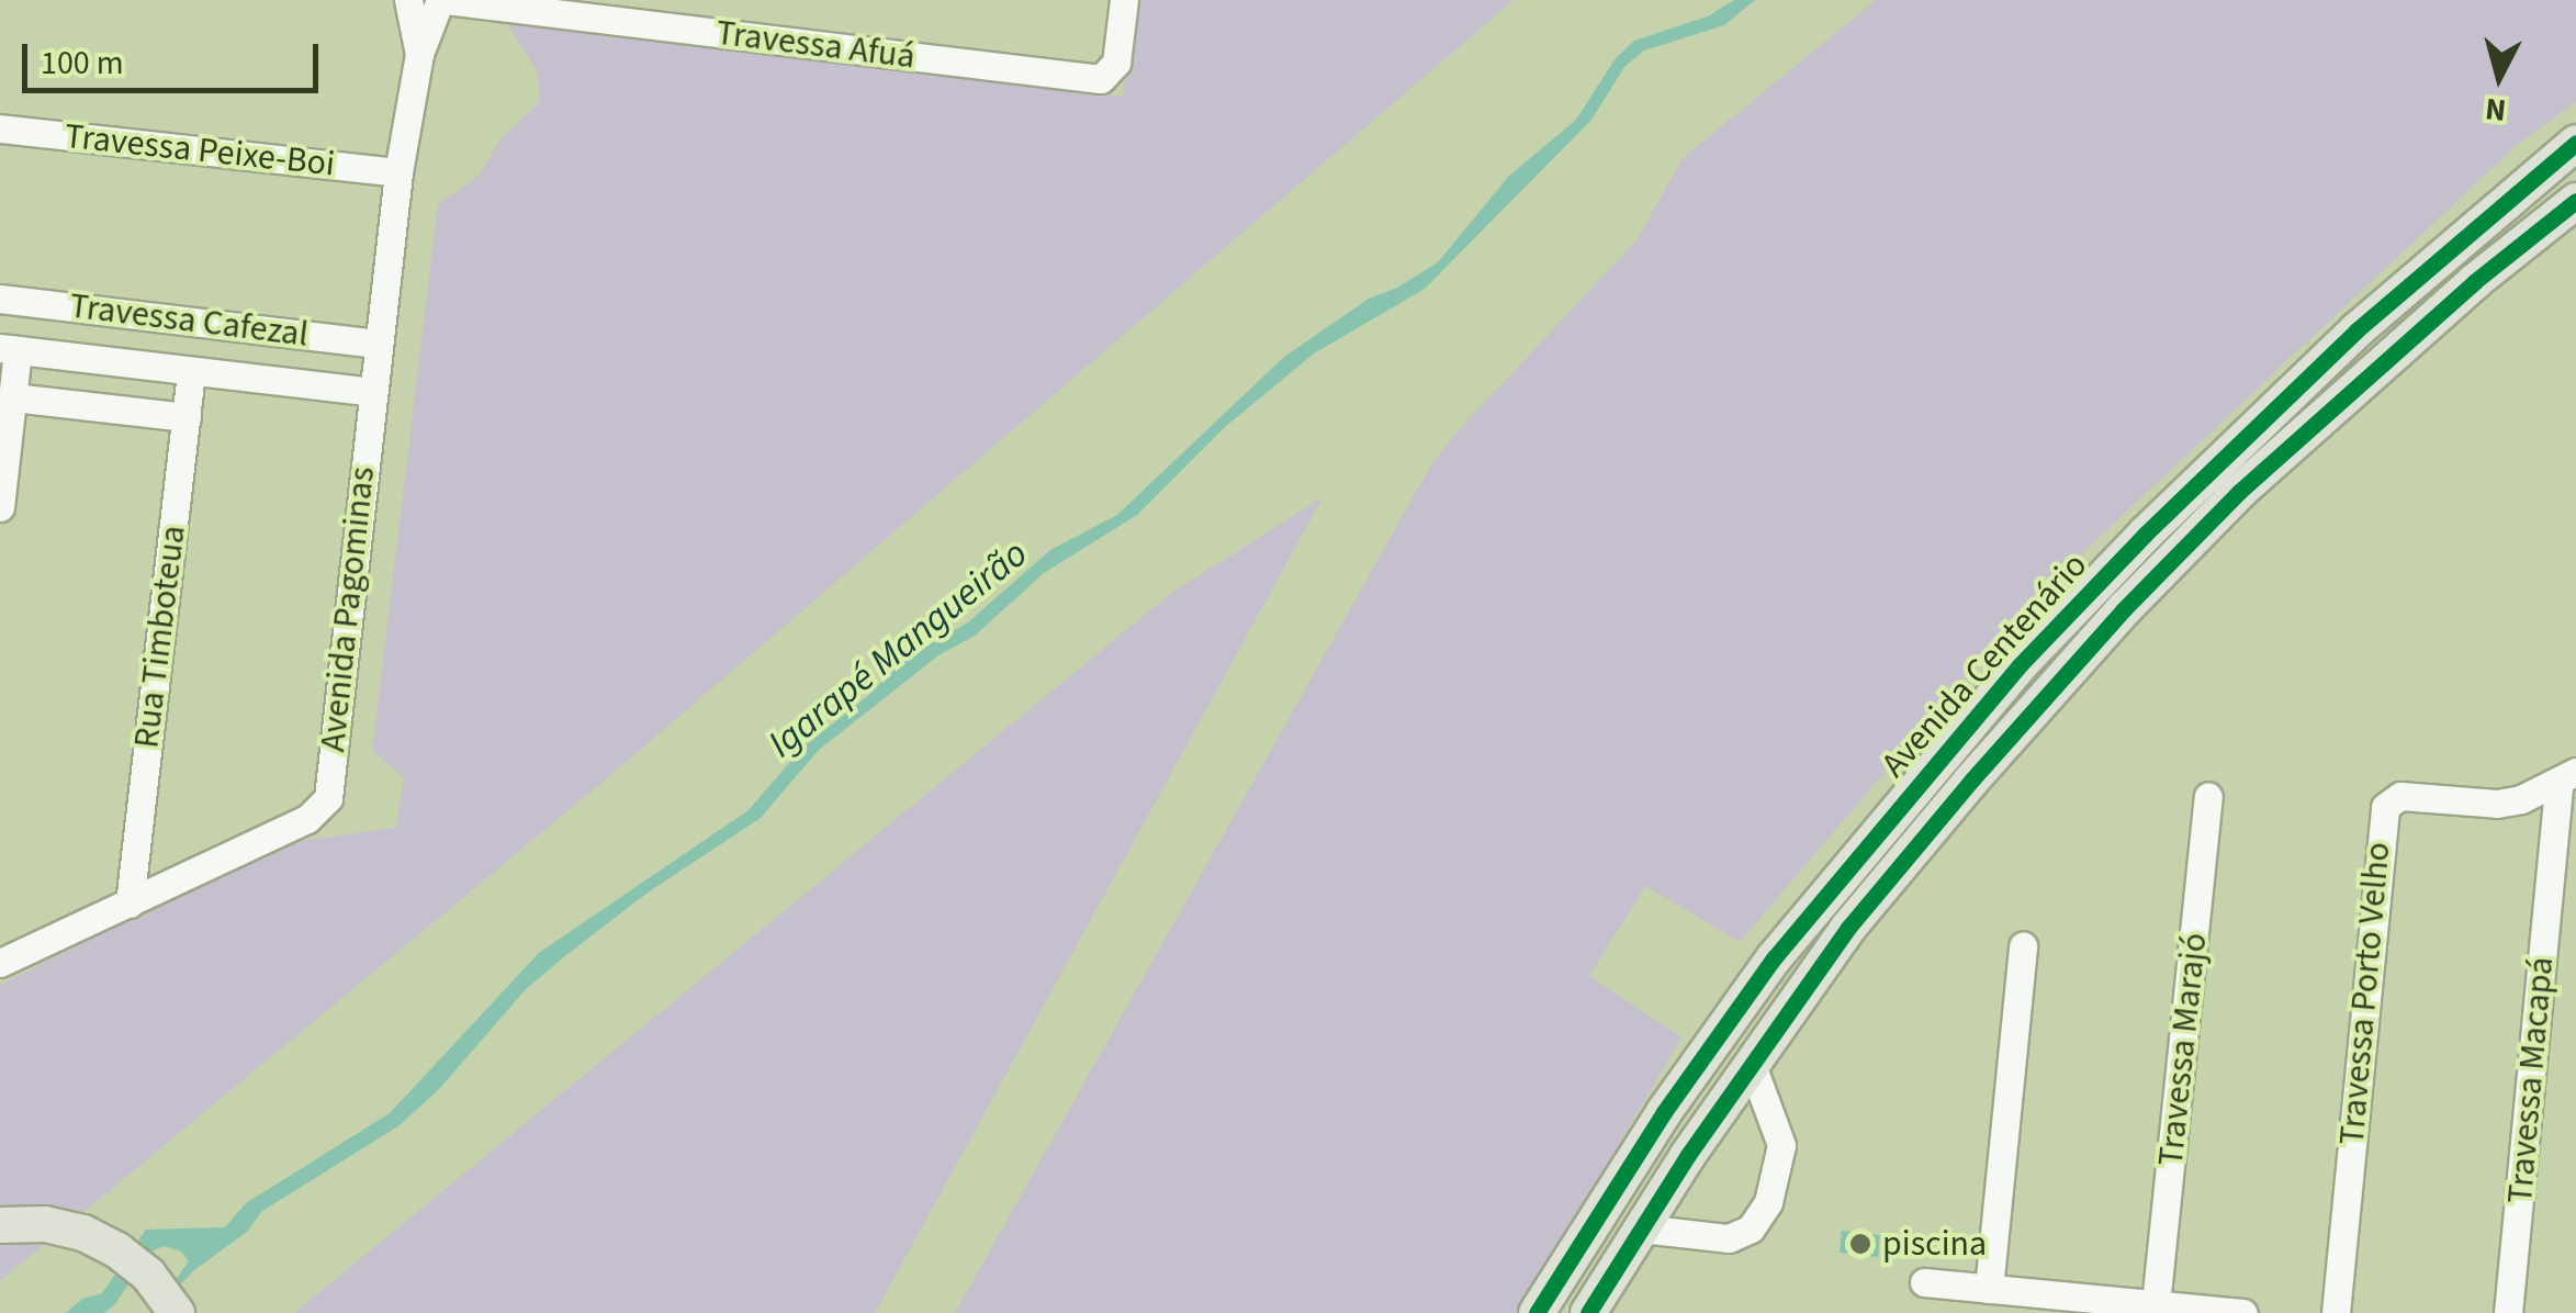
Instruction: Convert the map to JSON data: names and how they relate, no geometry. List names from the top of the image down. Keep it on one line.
{"streets":{"main road":["Avenida Centenário"],"street":["Travessa Afuá","Travessa Peixe-Boi","Travessa Cafezal","Avenida Pagominas","Rua Timboteua","Travessa Porto Velho","Travessa Marajó","Travessa Macapá"]},"crossings":[["Travessa Afuá","Avenida Pagominas"],["Travessa Peixe-Boi","Avenida Pagominas"],["Travessa Cafezal","Avenida Pagominas"],["Travessa Cafezal","Rua Timboteua"],["Avenida Pagominas","Rua Timboteua"],["Travessa Porto Velho","Travessa Macapá"]],"water":["Igarapé Mangueirão"],"places":["piscina"],"scale_bar":"100 m","north":"bottom"}
